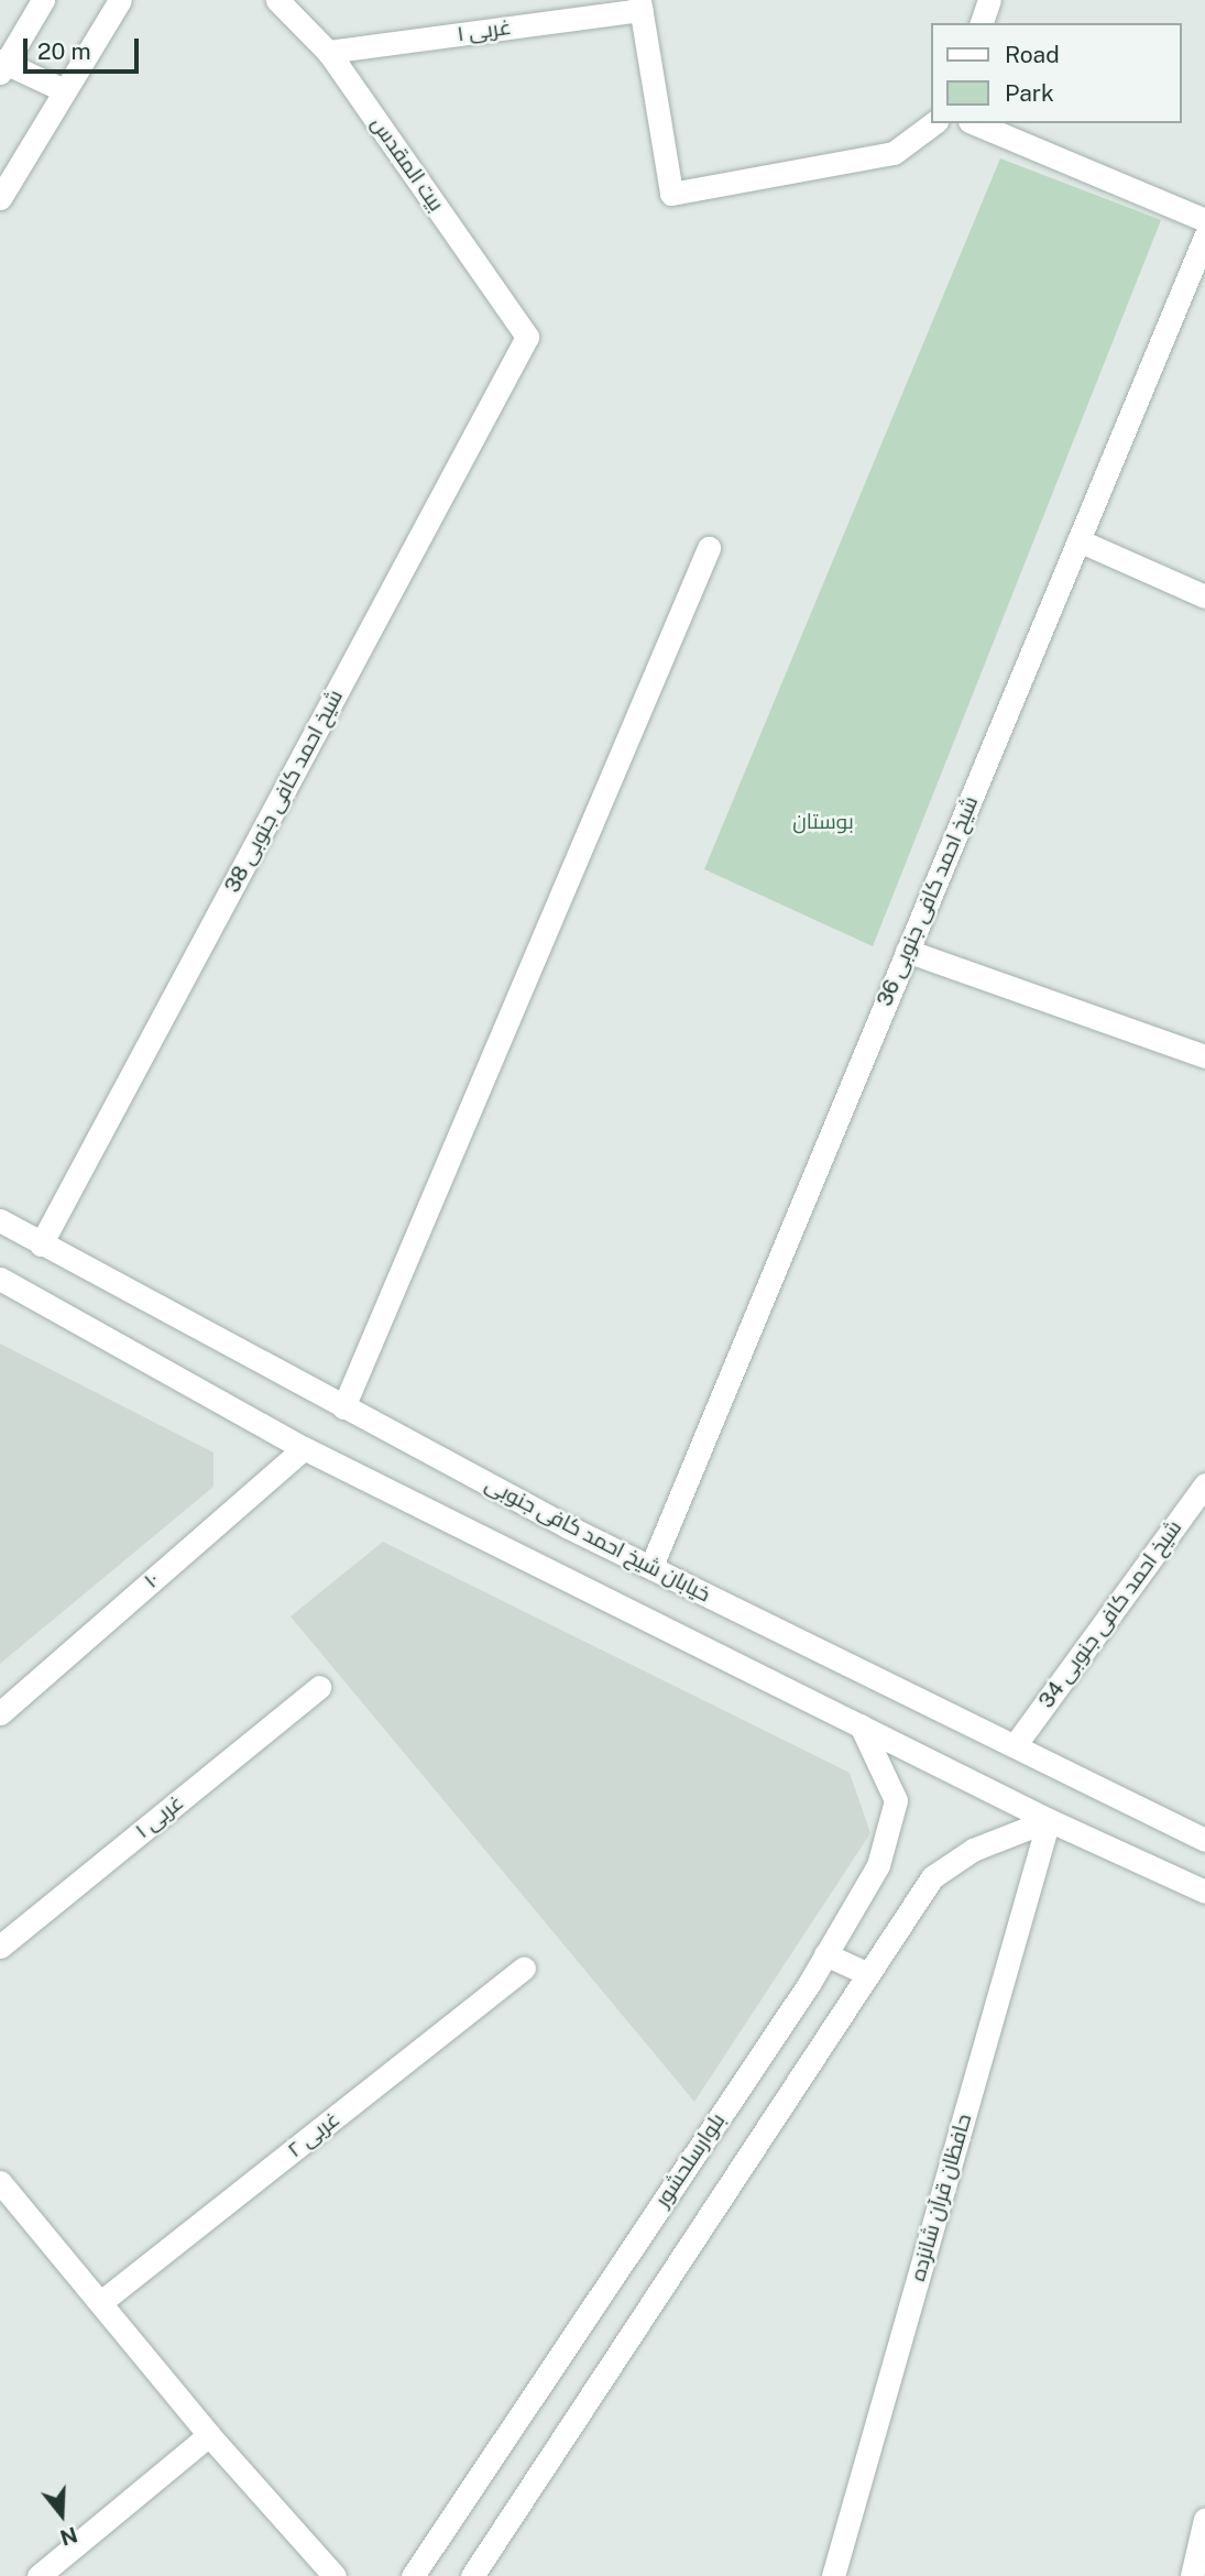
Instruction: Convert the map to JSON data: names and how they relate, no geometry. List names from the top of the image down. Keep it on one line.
{"streets":{"street":["۱ غربی","بیت المقدس","شیخ احمد کافی جنوبی 38","شیخ احمد کافی جنوبی 36","خیابان شیخ احمد کافی جنوبی","۱۰","شیخ احمد کافی جنوبی 34","۲ غربی","بلوارسلحشور","حافظان قرآن شانزده"]},"crossings":[["۱ غربی","بیت المقدس"],["بیت المقدس","شیخ احمد کافی جنوبی 38"],["شیخ احمد کافی جنوبی 38","خیابان شیخ احمد کافی جنوبی"],["شیخ احمد کافی جنوبی 36","خیابان شیخ احمد کافی جنوبی"],["خیابان شیخ احمد کافی جنوبی","شیخ احمد کافی جنوبی 34"]],"parks":["بوستان"],"legend":["Road","Park"],"scale_bar":"20 m","north":"bottom"}
